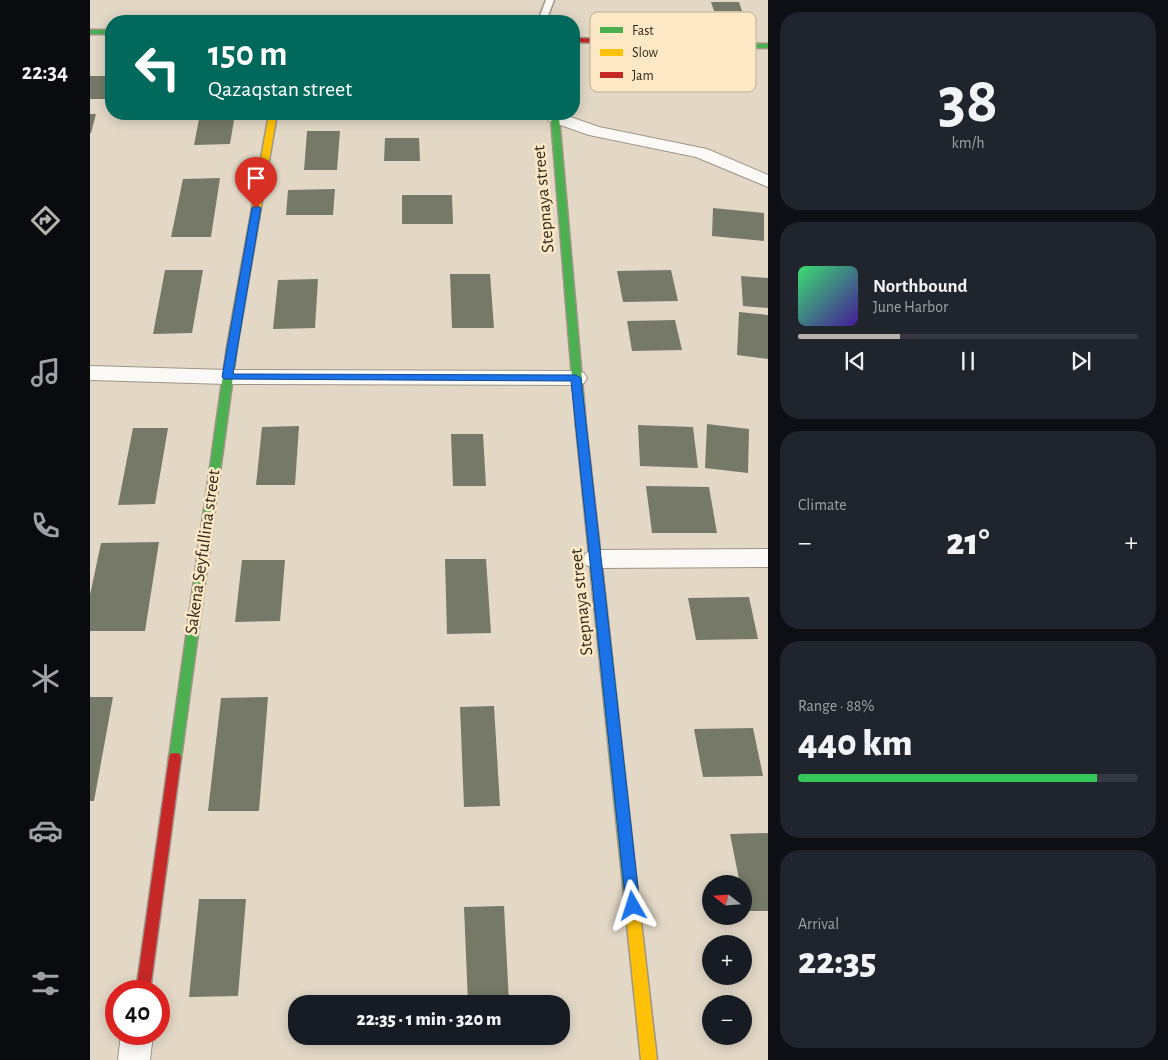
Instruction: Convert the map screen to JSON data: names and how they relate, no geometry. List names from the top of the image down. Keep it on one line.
{"streets":{"street":["Stepnaya street","Sakena Seyfullina street"]},"legend":["Fast","Slow","Jam"],"north":"left","page":{"tabs":"22:34","tile":[["38","km/h"],"Climate",["Range · 88%","440 km"],["Arrival","22:35"]],"turn":["150 m","Qazaqstan street"],"song":["Northbound","June Harbor"],"heat":["−","21°","+"],"map_buttons":["+","−"],"limit":"40","trip":"22:35 · 1 min · 320 m"}}
